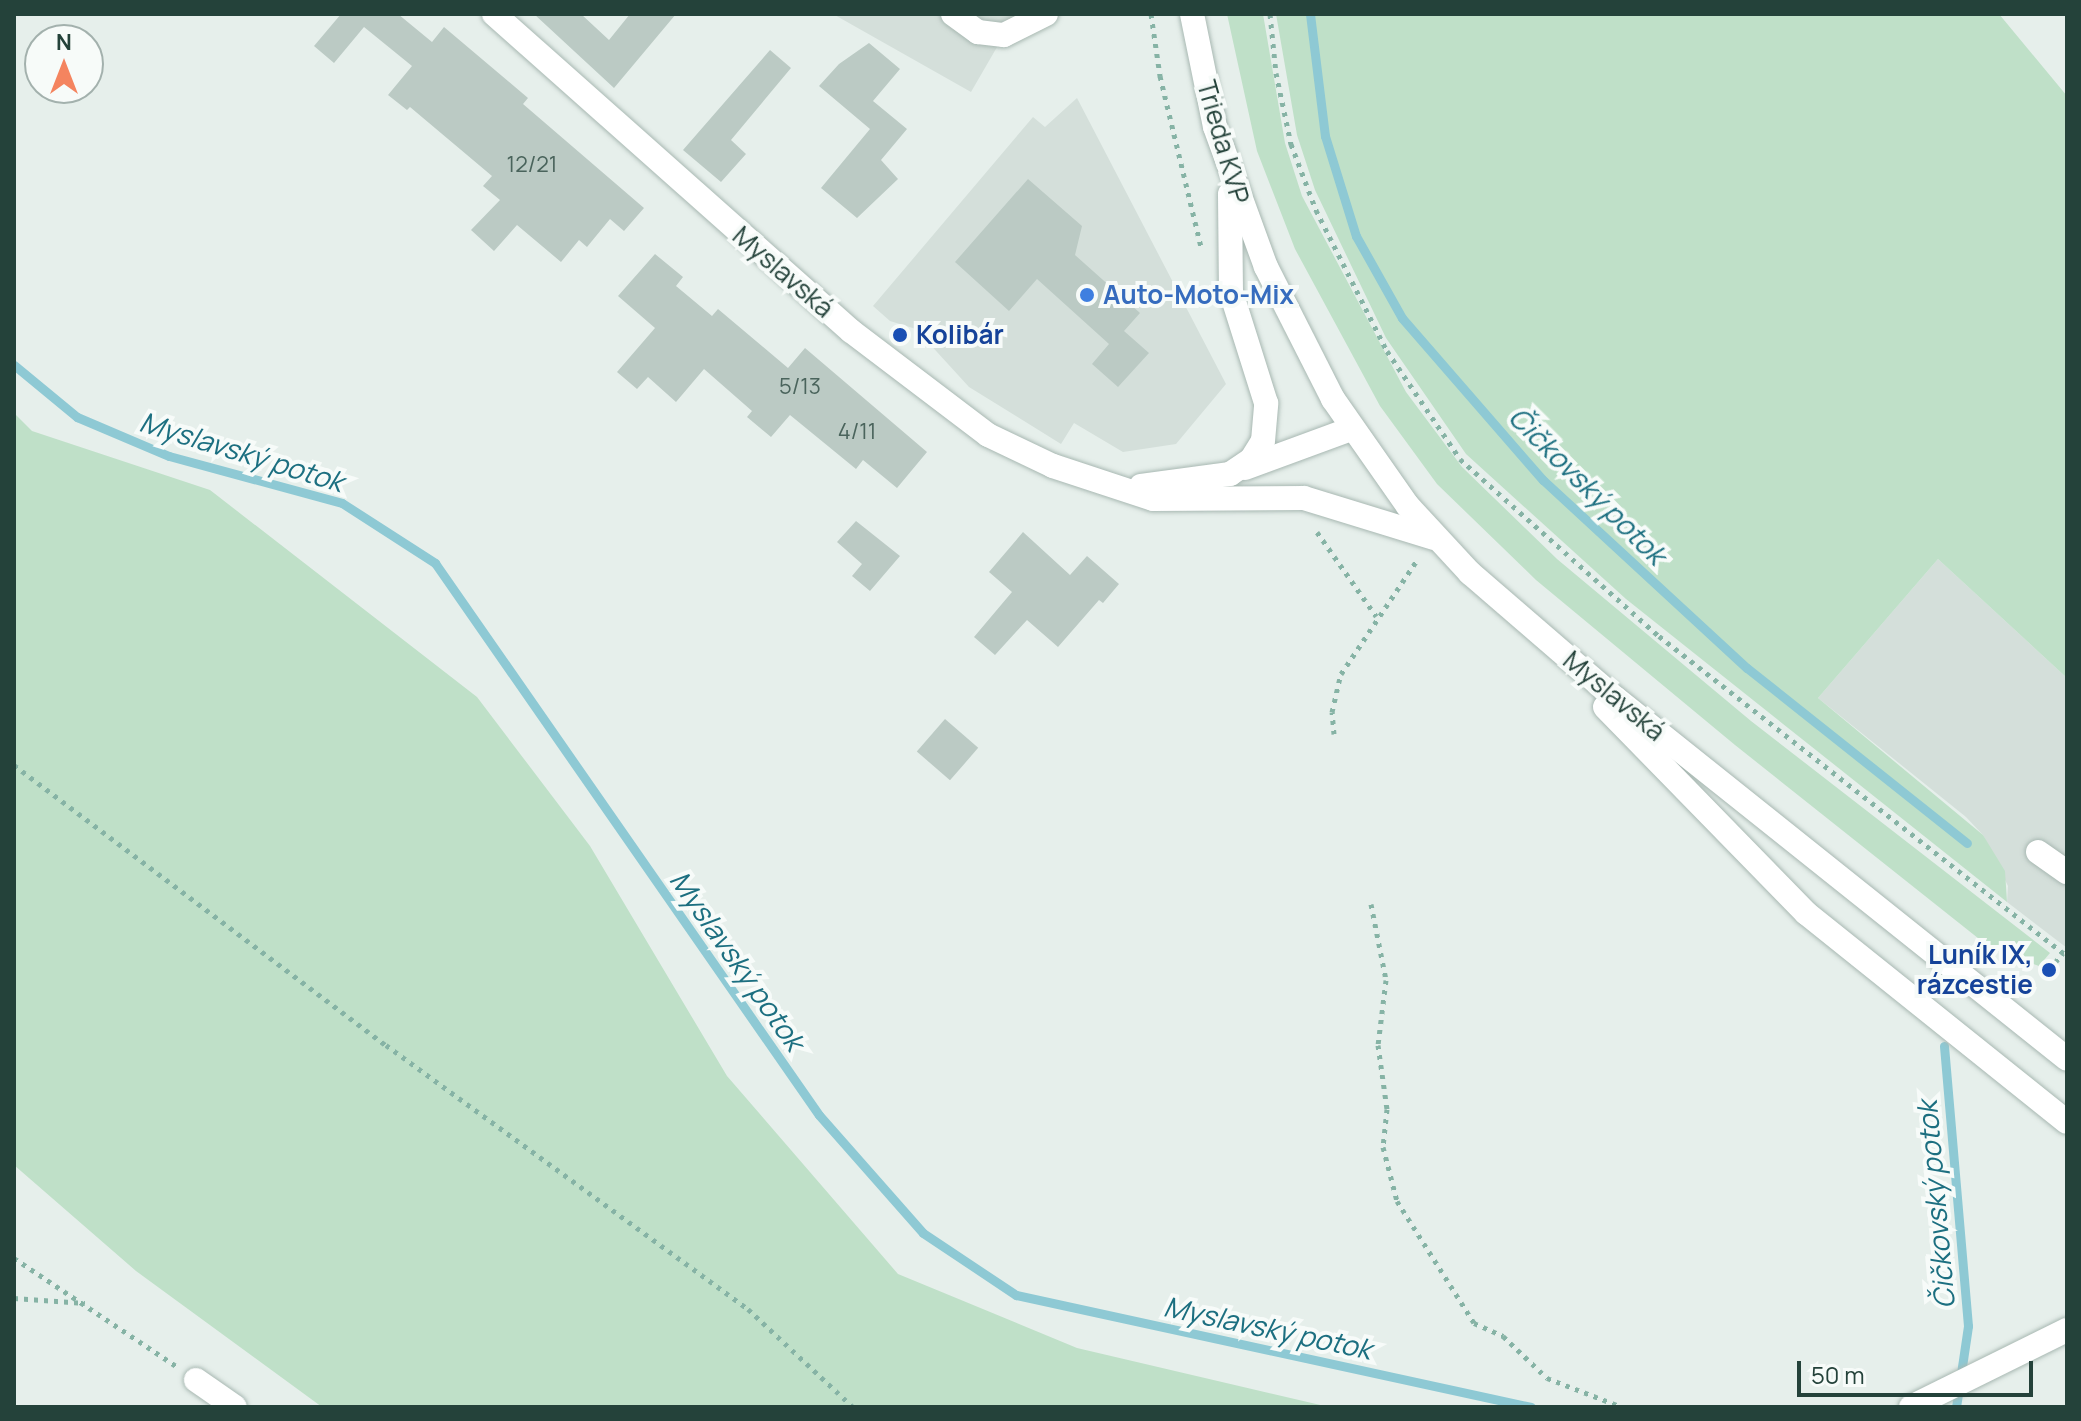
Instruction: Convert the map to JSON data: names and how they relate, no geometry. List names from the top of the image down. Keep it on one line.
{"streets":{"street":["Trieda KVP","Myslavská"]},"crossings":[["Trieda KVP","Myslavská"]],"water":["Myslavský potok","Čičkovský potok"],"places":["Auto-Moto-Mix","Kolibár","Luník IX, rázcestie"],"house_numbers":["12/21","5/13","4/11"],"scale_bar":"50 m","north":"top"}
